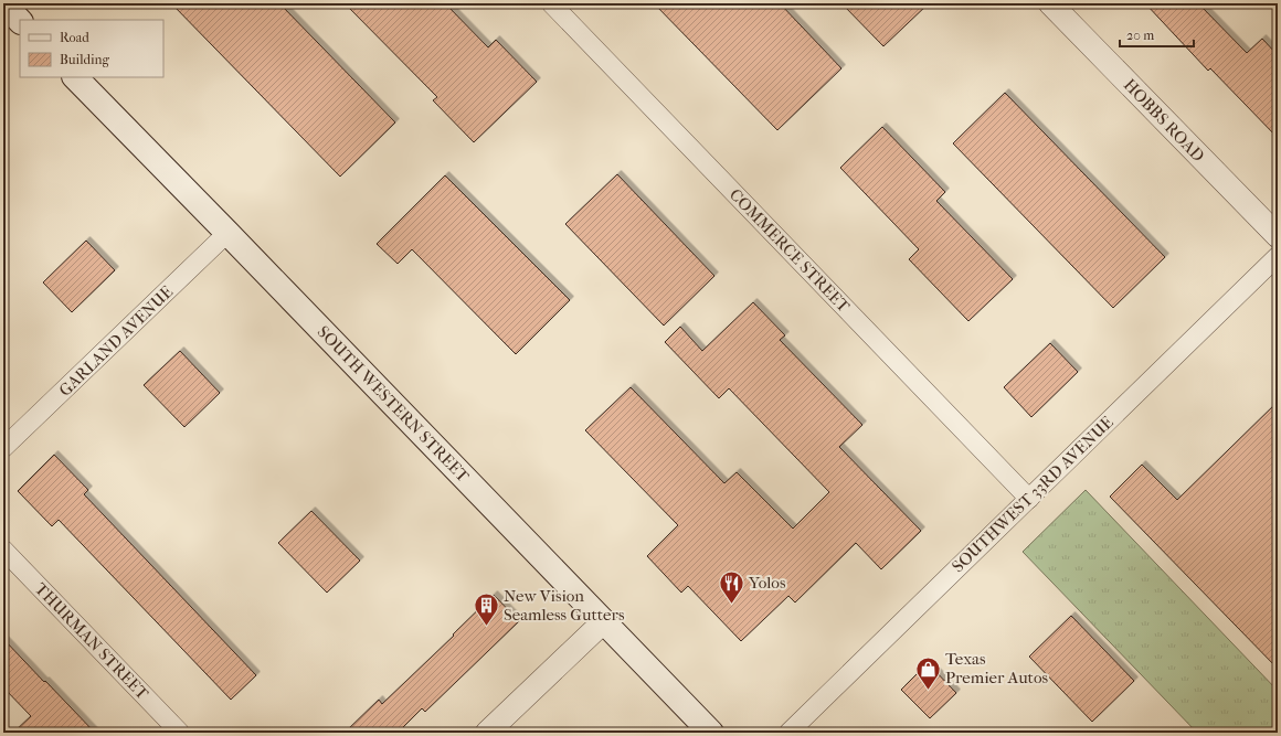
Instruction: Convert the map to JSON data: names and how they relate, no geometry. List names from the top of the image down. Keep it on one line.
{"streets":{"main road":["SOUTH WESTERN STREET"],"street":["HOBBS ROAD","COMMERCE STREET","GARLAND AVENUE","SOUTHWEST 33RD AVENUE","THURMAN STREET"]},"crossings":[["COMMERCE STREET","SOUTHWEST 33RD AVENUE"],["GARLAND AVENUE","SOUTH WESTERN STREET"]],"places":{"restaurant":["Yolos"],"building":["New Vision Seamless Gutters"],"shop":["Texas Premier Autos"]},"legend":["Road","Building"],"scale_bar":"20 m"}
